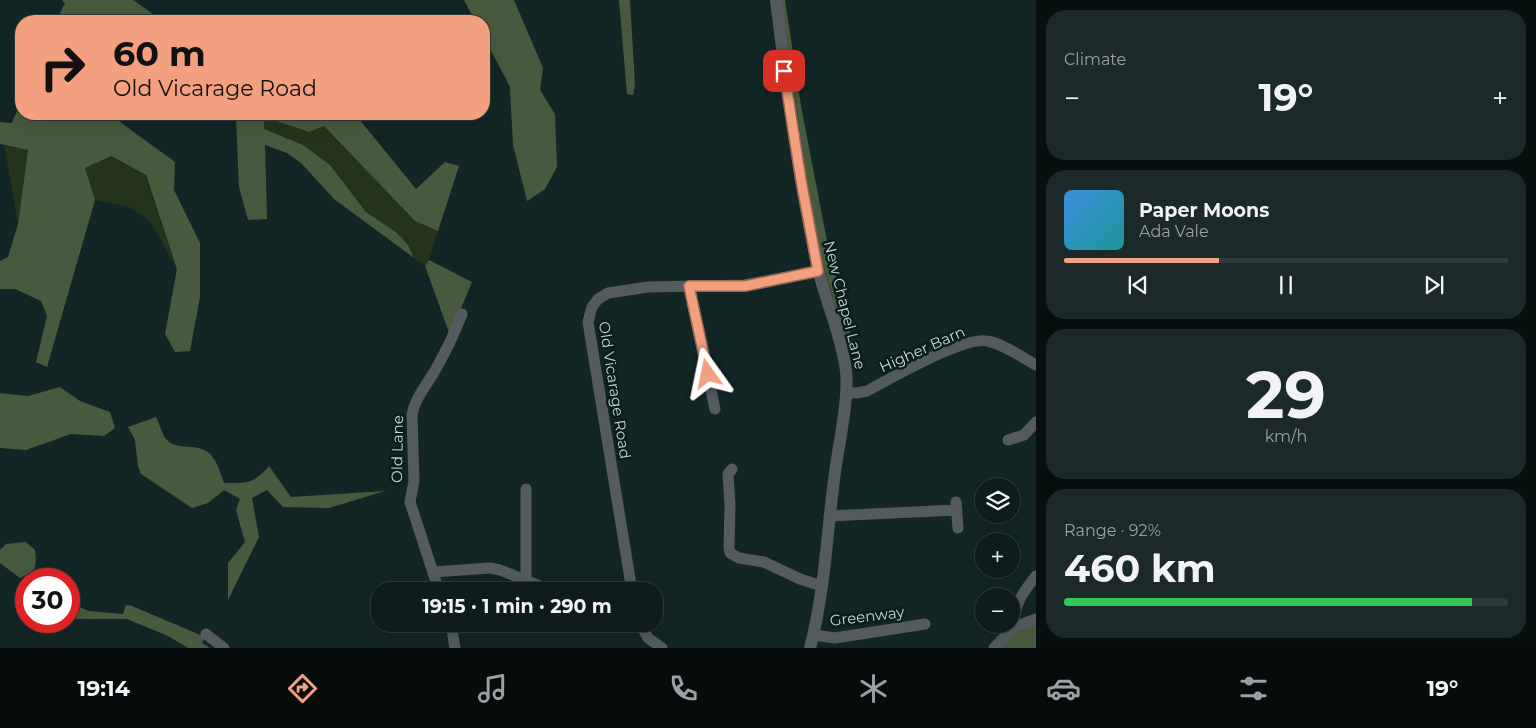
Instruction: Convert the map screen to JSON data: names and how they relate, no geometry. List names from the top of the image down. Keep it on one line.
{"streets":{"street":["New Chapel Lane","Higher Barn","Old Vicarage Road","Old Lane","Greenway"]},"crossings":[["New Chapel Lane","Higher Barn"],["New Chapel Lane","Old Vicarage Road"],["New Chapel Lane","Greenway"]],"page":{"tile":["Climate",["29","km/h"],["Range · 92%","460 km"]],"turn":["60 m","Old Vicarage Road"],"heat":["−","19°","+"],"song":["Paper Moons","Ada Vale"],"map_buttons":["+","−"],"limit":"30","trip":"19:15 · 1 min · 290 m","tabs":["19:14","19°"]}}
